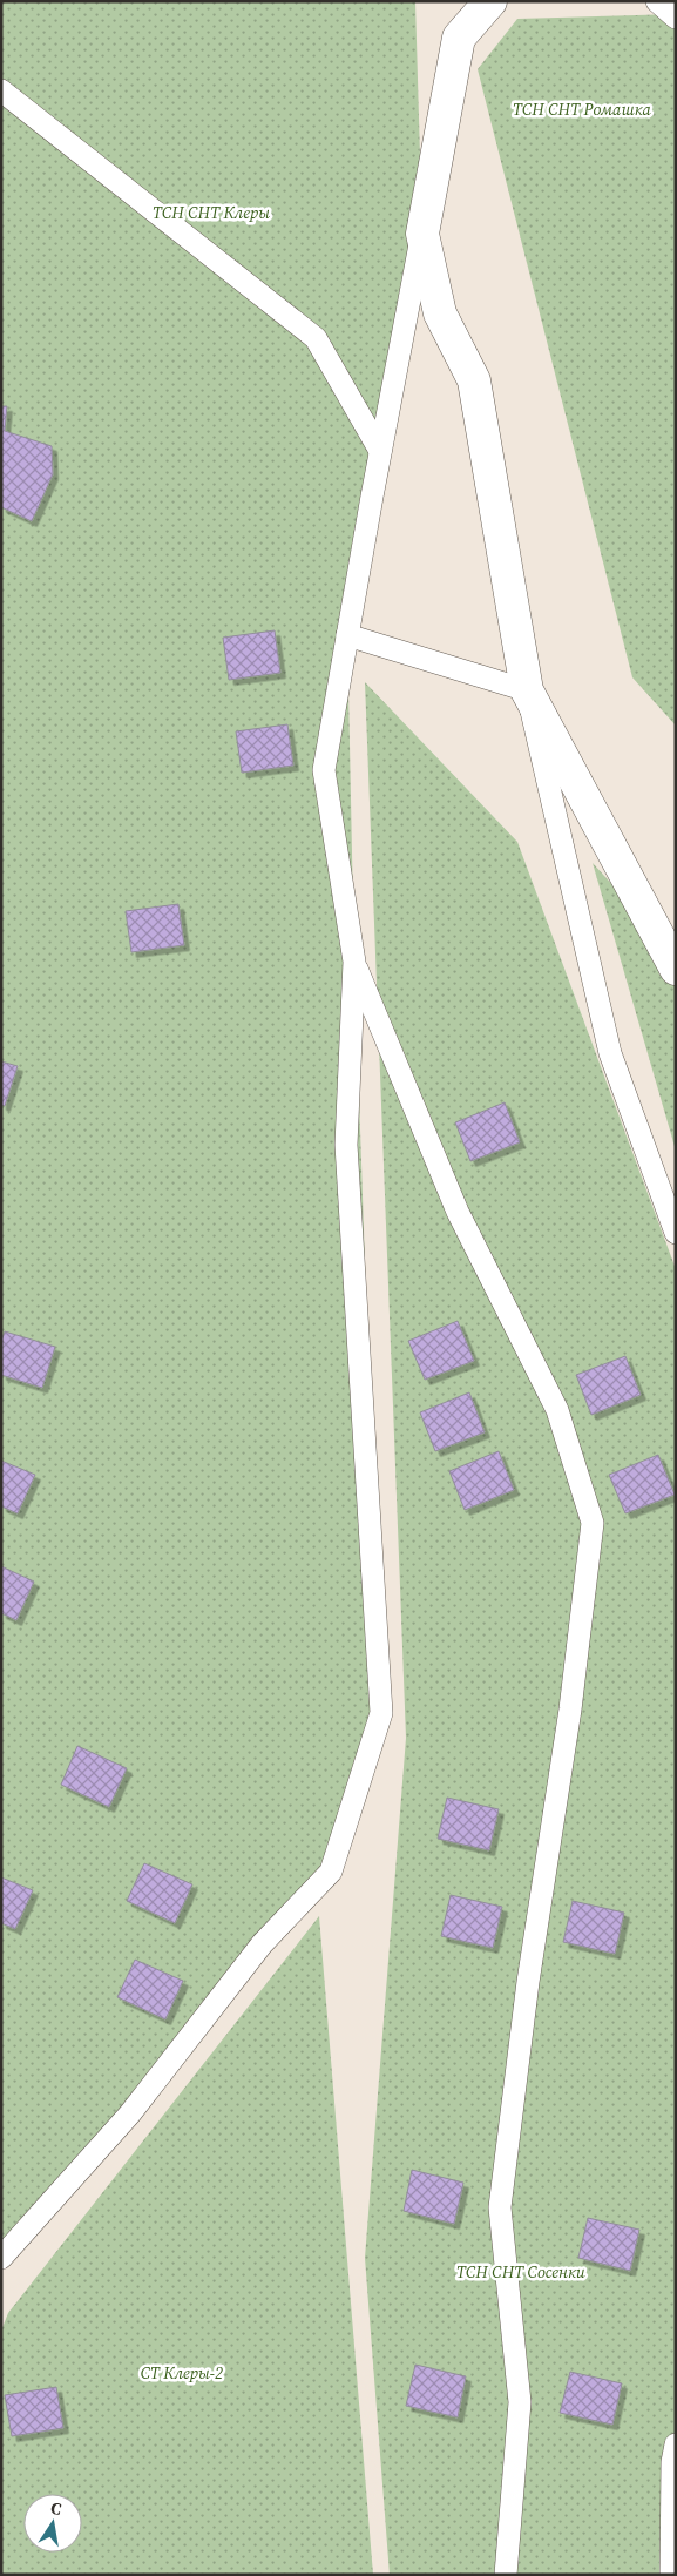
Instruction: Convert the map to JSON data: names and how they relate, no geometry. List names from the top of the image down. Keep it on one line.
{"parks":["ТСН СНТ Ромашка","ТСН СНТ Клеры","ТСН СНТ Сосенки","СТ Клеры-2"],"north":"top"}
